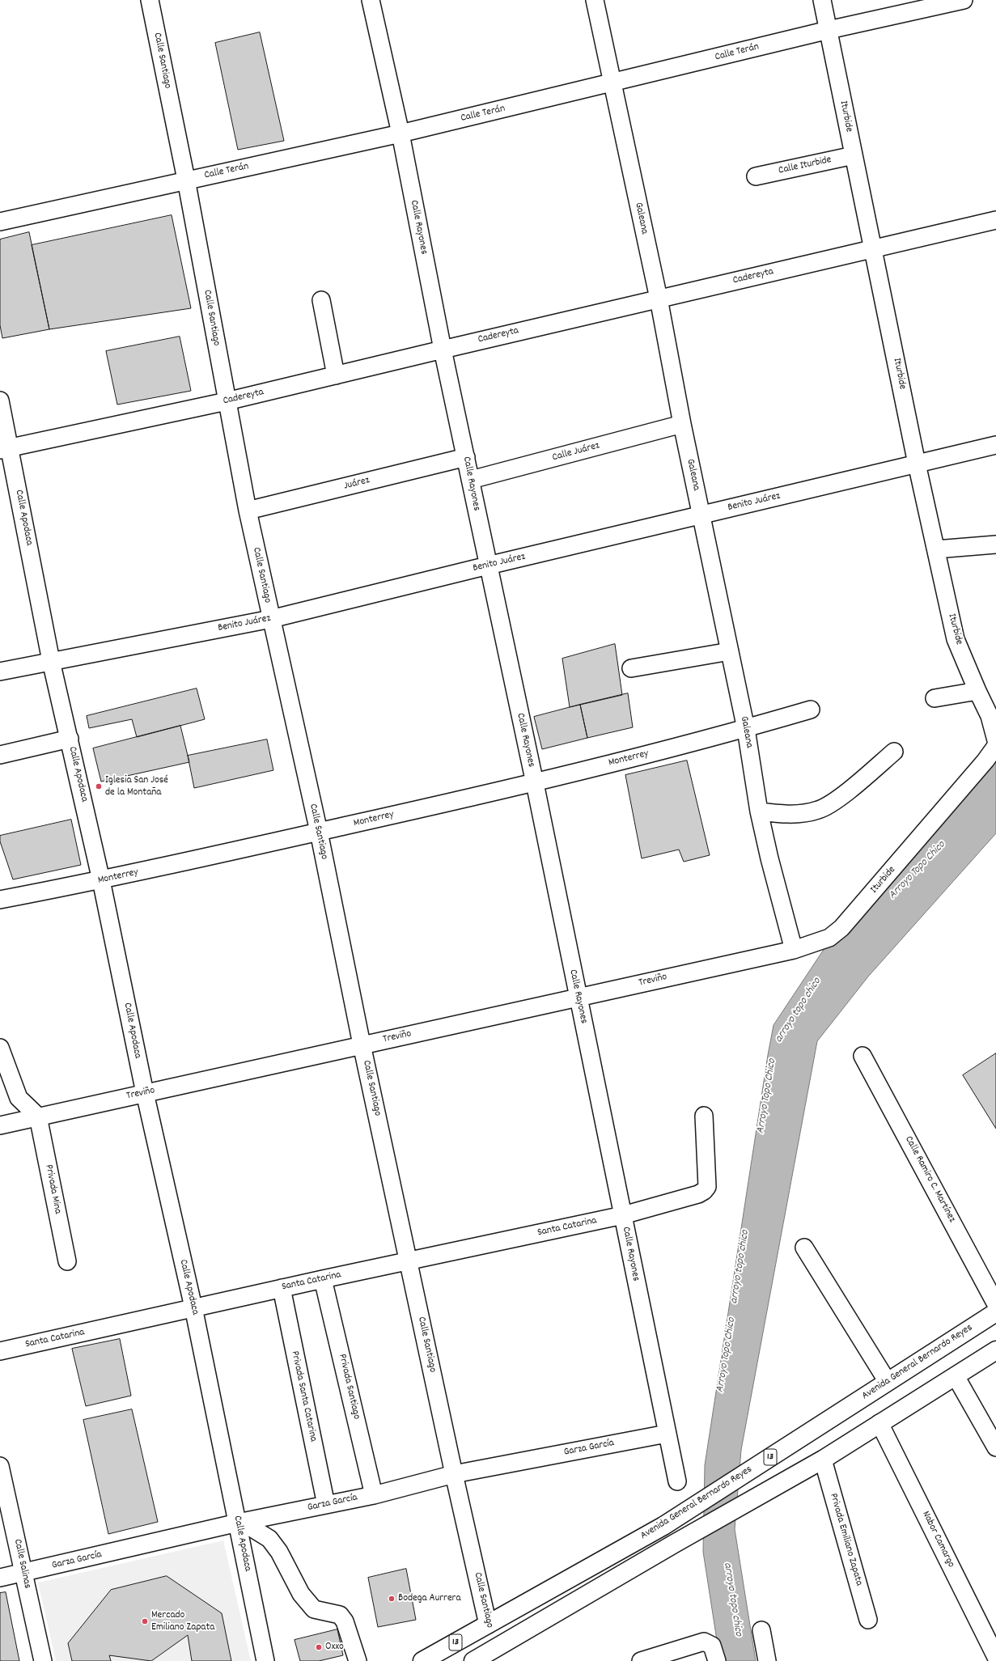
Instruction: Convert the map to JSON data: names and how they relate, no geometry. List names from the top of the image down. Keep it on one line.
{"streets":{"main road":["Calle Santiago","Avenida General Bernardo Reyes","13"],"street":["Calle Terán","Iturbide","Calle Iturbide","Galeana","Calle Rayones","Cadereyta","Calle Juárez","Juárez","Benito Juárez","Calle Apodaca","Monterrey","Treviño","Calle Ramiro C. Martínez","Privada Mina","Santa Catarina","Privada Santiago","Privada Santa Catarina","Garza García","Privada Emiliano Zapata","Nabor Camargo","Calle Salinas"]},"crossings":[["Calle Terán","Calle Santiago"],["Calle Terán","Iturbide"],["Calle Terán","Galeana"],["Calle Terán","Calle Rayones"],["Calle Santiago","Cadereyta"],["Calle Santiago","Juárez"],["Calle Santiago","Benito Juárez"],["Calle Santiago","Monterrey"],["Calle Santiago","Treviño"],["Calle Santiago","Santa Catarina"],["Calle Santiago","Avenida General Bernardo Reyes"],["Calle Santiago","Garza García"],["Iturbide","Calle Iturbide"],["Iturbide","Galeana"],["Iturbide","Cadereyta"],["Iturbide","Benito Juárez"],["Iturbide","Treviño"],["Galeana","Cadereyta"],["Galeana","Calle Juárez"],["Galeana","Benito Juárez"],["Galeana","Monterrey"],["Galeana","Treviño"],["Calle Rayones","Cadereyta"],["Calle Rayones","Calle Juárez"],["Calle Rayones","Juárez"],["Calle Rayones","Benito Juárez"],["Calle Rayones","Monterrey"],["Calle Rayones","Treviño"],["Calle Rayones","Santa Catarina"],["Calle Rayones","Garza García"],["Cadereyta","Calle Apodaca"],["Benito Juárez","Calle Apodaca"],["Calle Apodaca","Monterrey"],["Calle Apodaca","Treviño"],["Calle Apodaca","Santa Catarina"],["Calle Apodaca","Garza García"],["Treviño","Privada Mina"],["Santa Catarina","Privada Santiago"],["Santa Catarina","Privada Santa Catarina"],["Avenida General Bernardo Reyes","Privada Emiliano Zapata"],["Avenida General Bernardo Reyes","Nabor Camargo"],["Privada Santiago","Garza García"],["Privada Santa Catarina","Garza García"],["Garza García","Calle Salinas"]],"water":["Arroyo Topo Chico","arroyo topo chico"],"places":["Iglesia San José de la Montaña","Bodega Aurrera","Mercado Emiliano Zapata","Oxxo"]}
